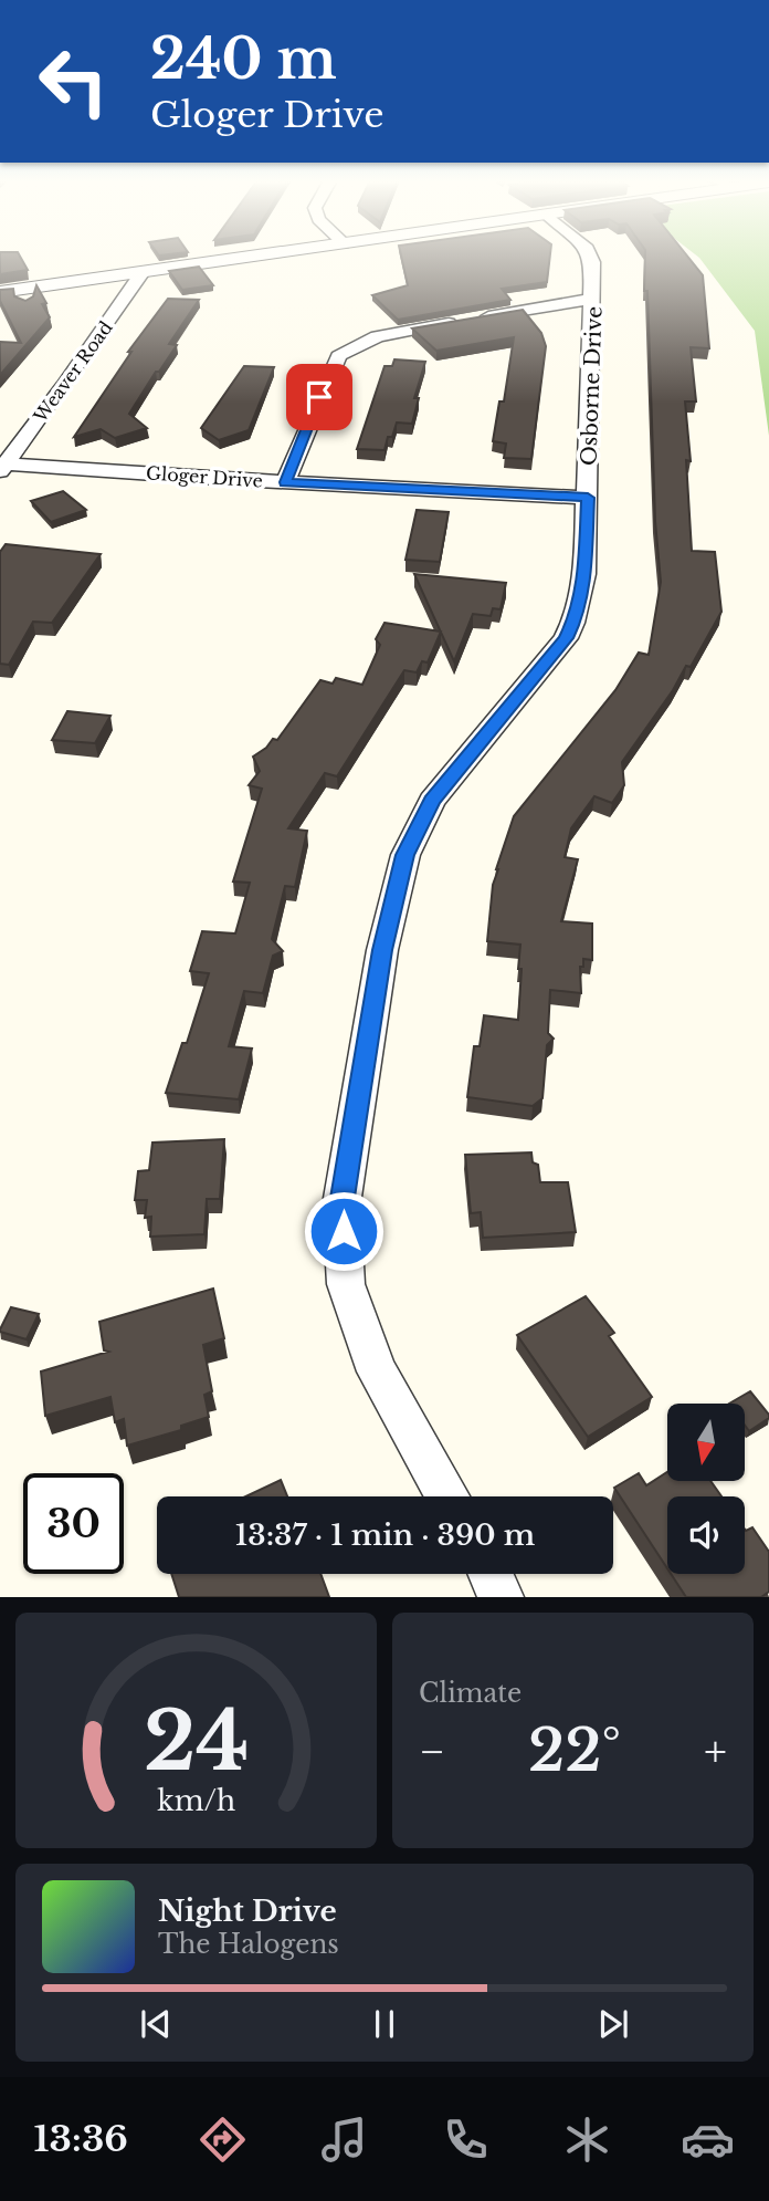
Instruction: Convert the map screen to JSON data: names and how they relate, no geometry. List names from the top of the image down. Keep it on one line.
{"streets":{"street":["Weaver Road","Osborne Drive","Gloger Drive"]},"crossings":[["Weaver Road","Gloger Drive"],["Osborne Drive","Gloger Drive"]],"north":"bottom","page":{"turn":["240 m","Gloger Drive"],"limit":"30","trip":"13:37 · 1 min · 390 m","tile":"Climate","heat":["−","22°","+"],"song":["Night Drive","The Halogens"],"tabs":"13:36","gauge":["24","km/h"]}}
